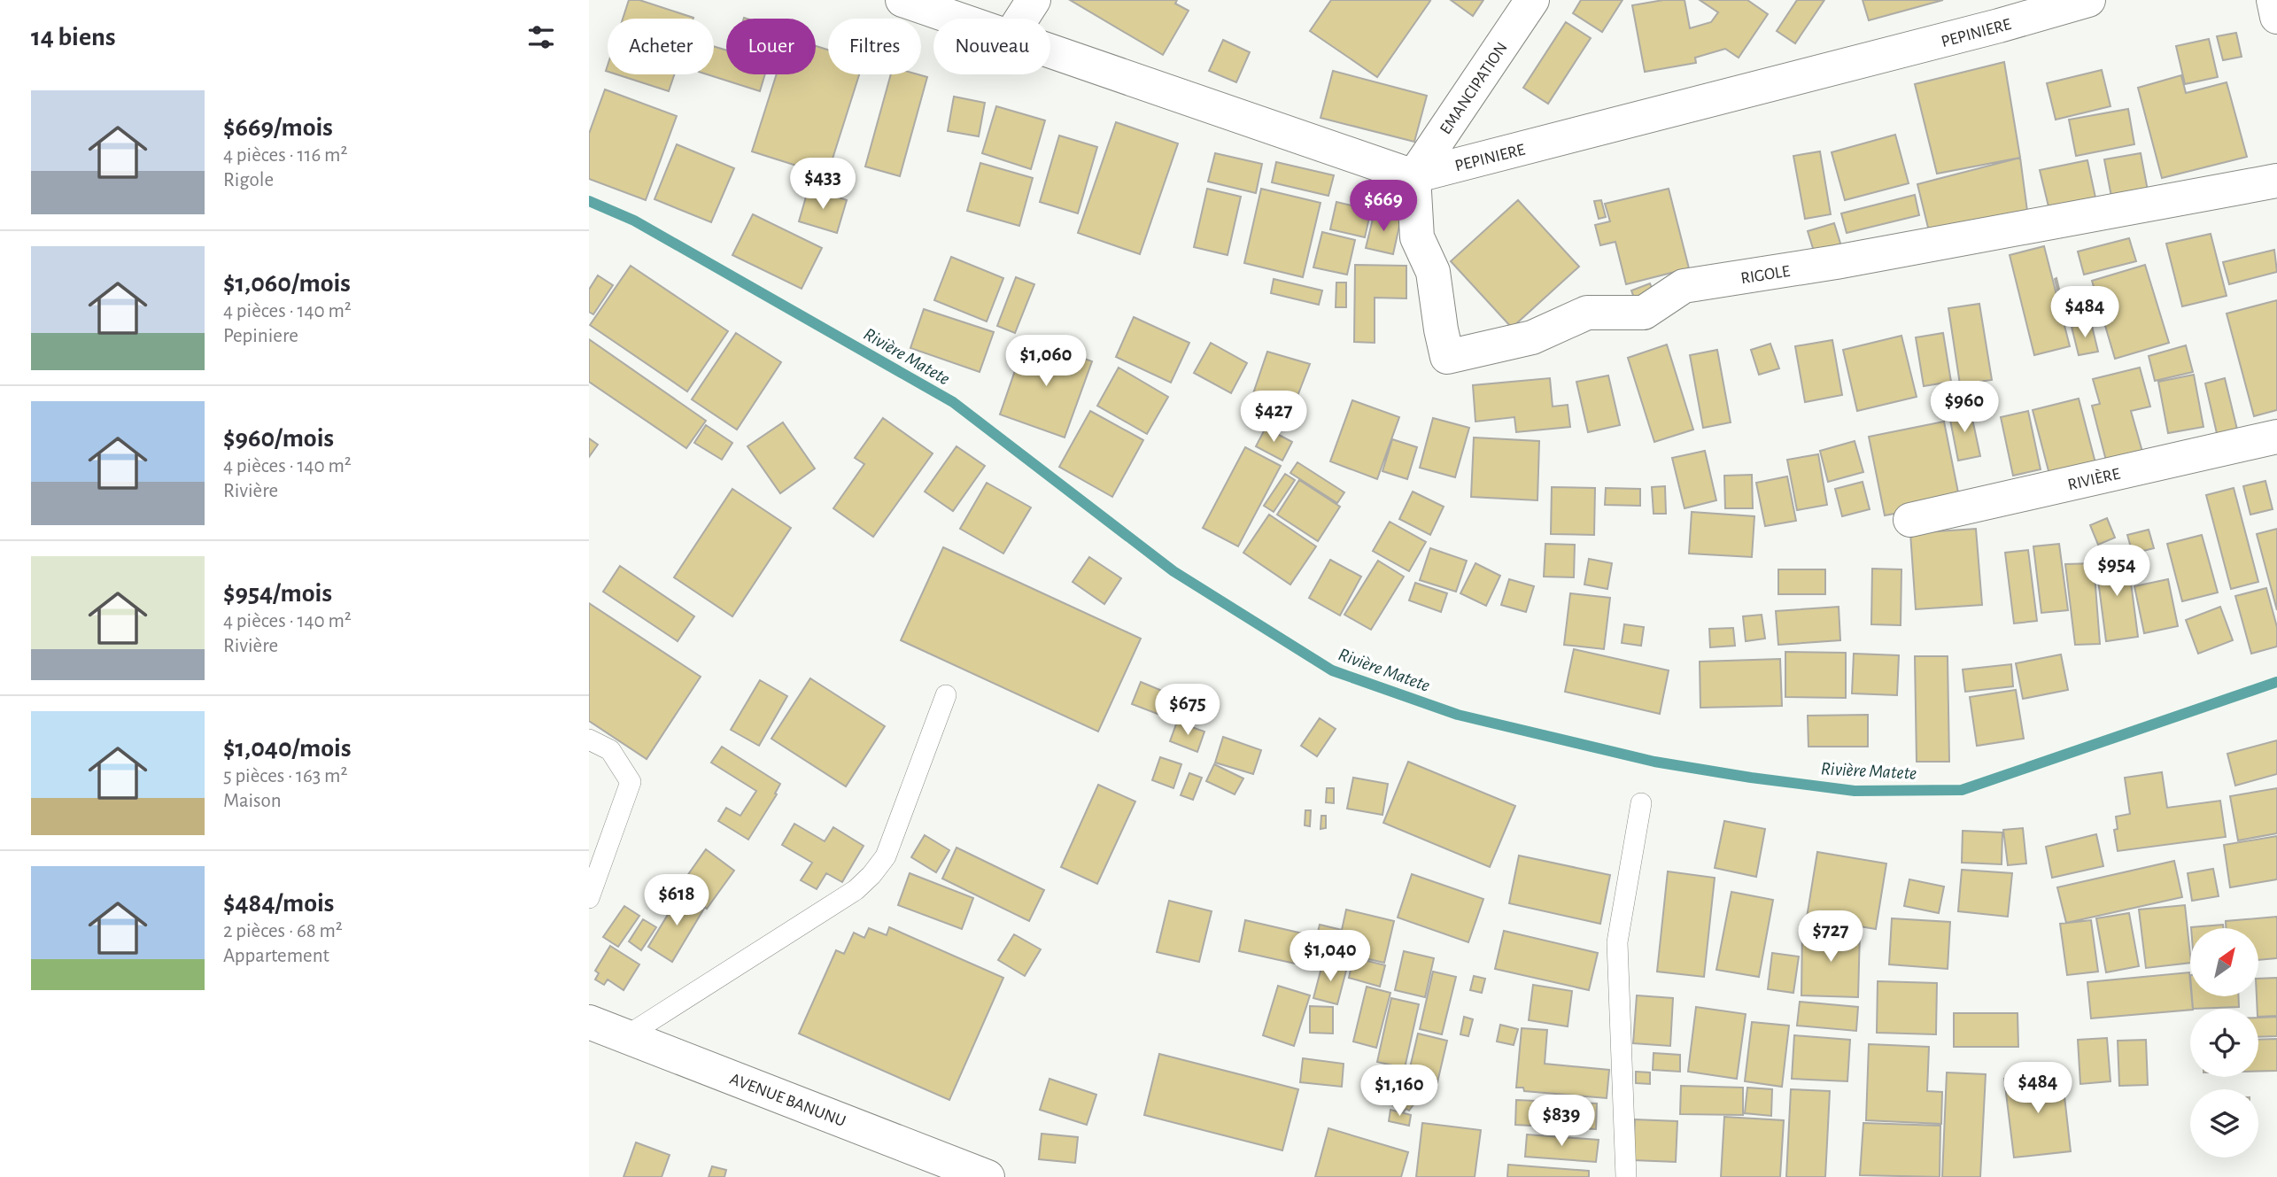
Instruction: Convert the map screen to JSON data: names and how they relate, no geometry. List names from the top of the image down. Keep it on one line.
{"streets":{"street":["PEPINIERE","EMANCIPATION","RIGOLE","RIVIÈRE","AVENUE BANUNU"]},"crossings":[["PEPINIERE","EMANCIPATION"],["PEPINIERE","RIGOLE"],["EMANCIPATION","RIGOLE"]],"water":["Rivière Matete"],"north":"top right","page":{"heading":"14 biens","chip":["Acheter","Louer","Filtres","Nouveau"],"list":[{"name":"$669/mois","note":"4 pièces · 116 m² · Rigole"},{"name":"$1,060/mois","note":"4 pièces · 140 m² · Pepiniere"},{"name":"$960/mois","note":"4 pièces · 140 m² · Rivière"},{"name":"$954/mois","note":"4 pièces · 140 m² · Rivière"},{"name":"$1,040/mois","note":"5 pièces · 163 m² · Maison"},{"name":"$484/mois","note":"2 pièces · 68 m² · Appartement"}],"price":["$433","$669","$484","$1,060","$960","$427","$954","$675","$618","$727","$1,040","$484","$1,160","$839"]}}
